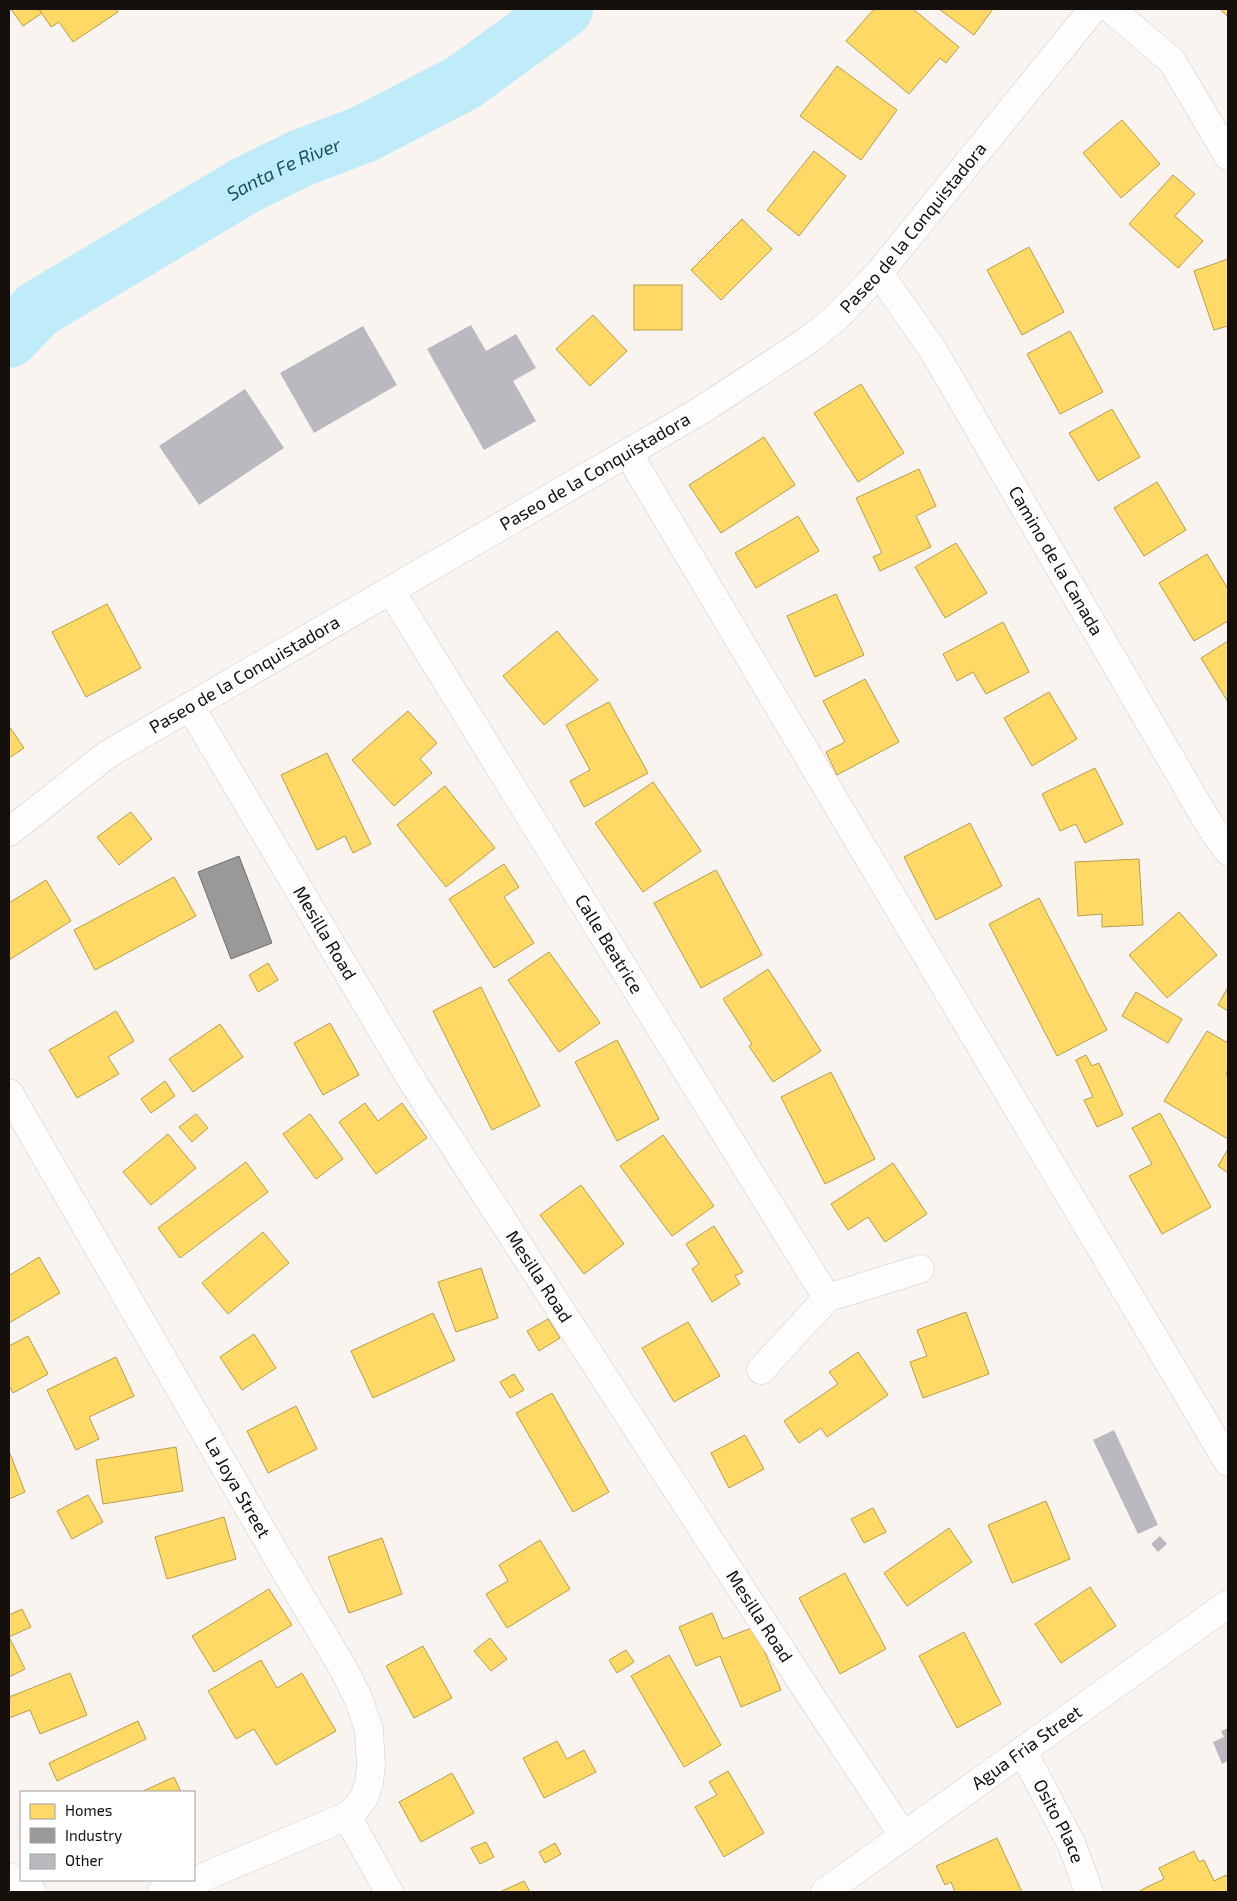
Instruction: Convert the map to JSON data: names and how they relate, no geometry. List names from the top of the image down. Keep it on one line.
{"streets":{"street":["Paseo de la Conquistadora","Camino de la Canada","Mesilla Road","Calle Beatrice","La Joya Street","Agua Fria Street","Osito Place"]},"crossings":[["Paseo de la Conquistadora","Camino de la Canada"],["Paseo de la Conquistadora","Mesilla Road"],["Paseo de la Conquistadora","Calle Beatrice"],["Mesilla Road","Agua Fria Street"],["Agua Fria Street","Osito Place"]],"water":["Santa Fe River"],"legend":["Homes","Industry","Other"]}
